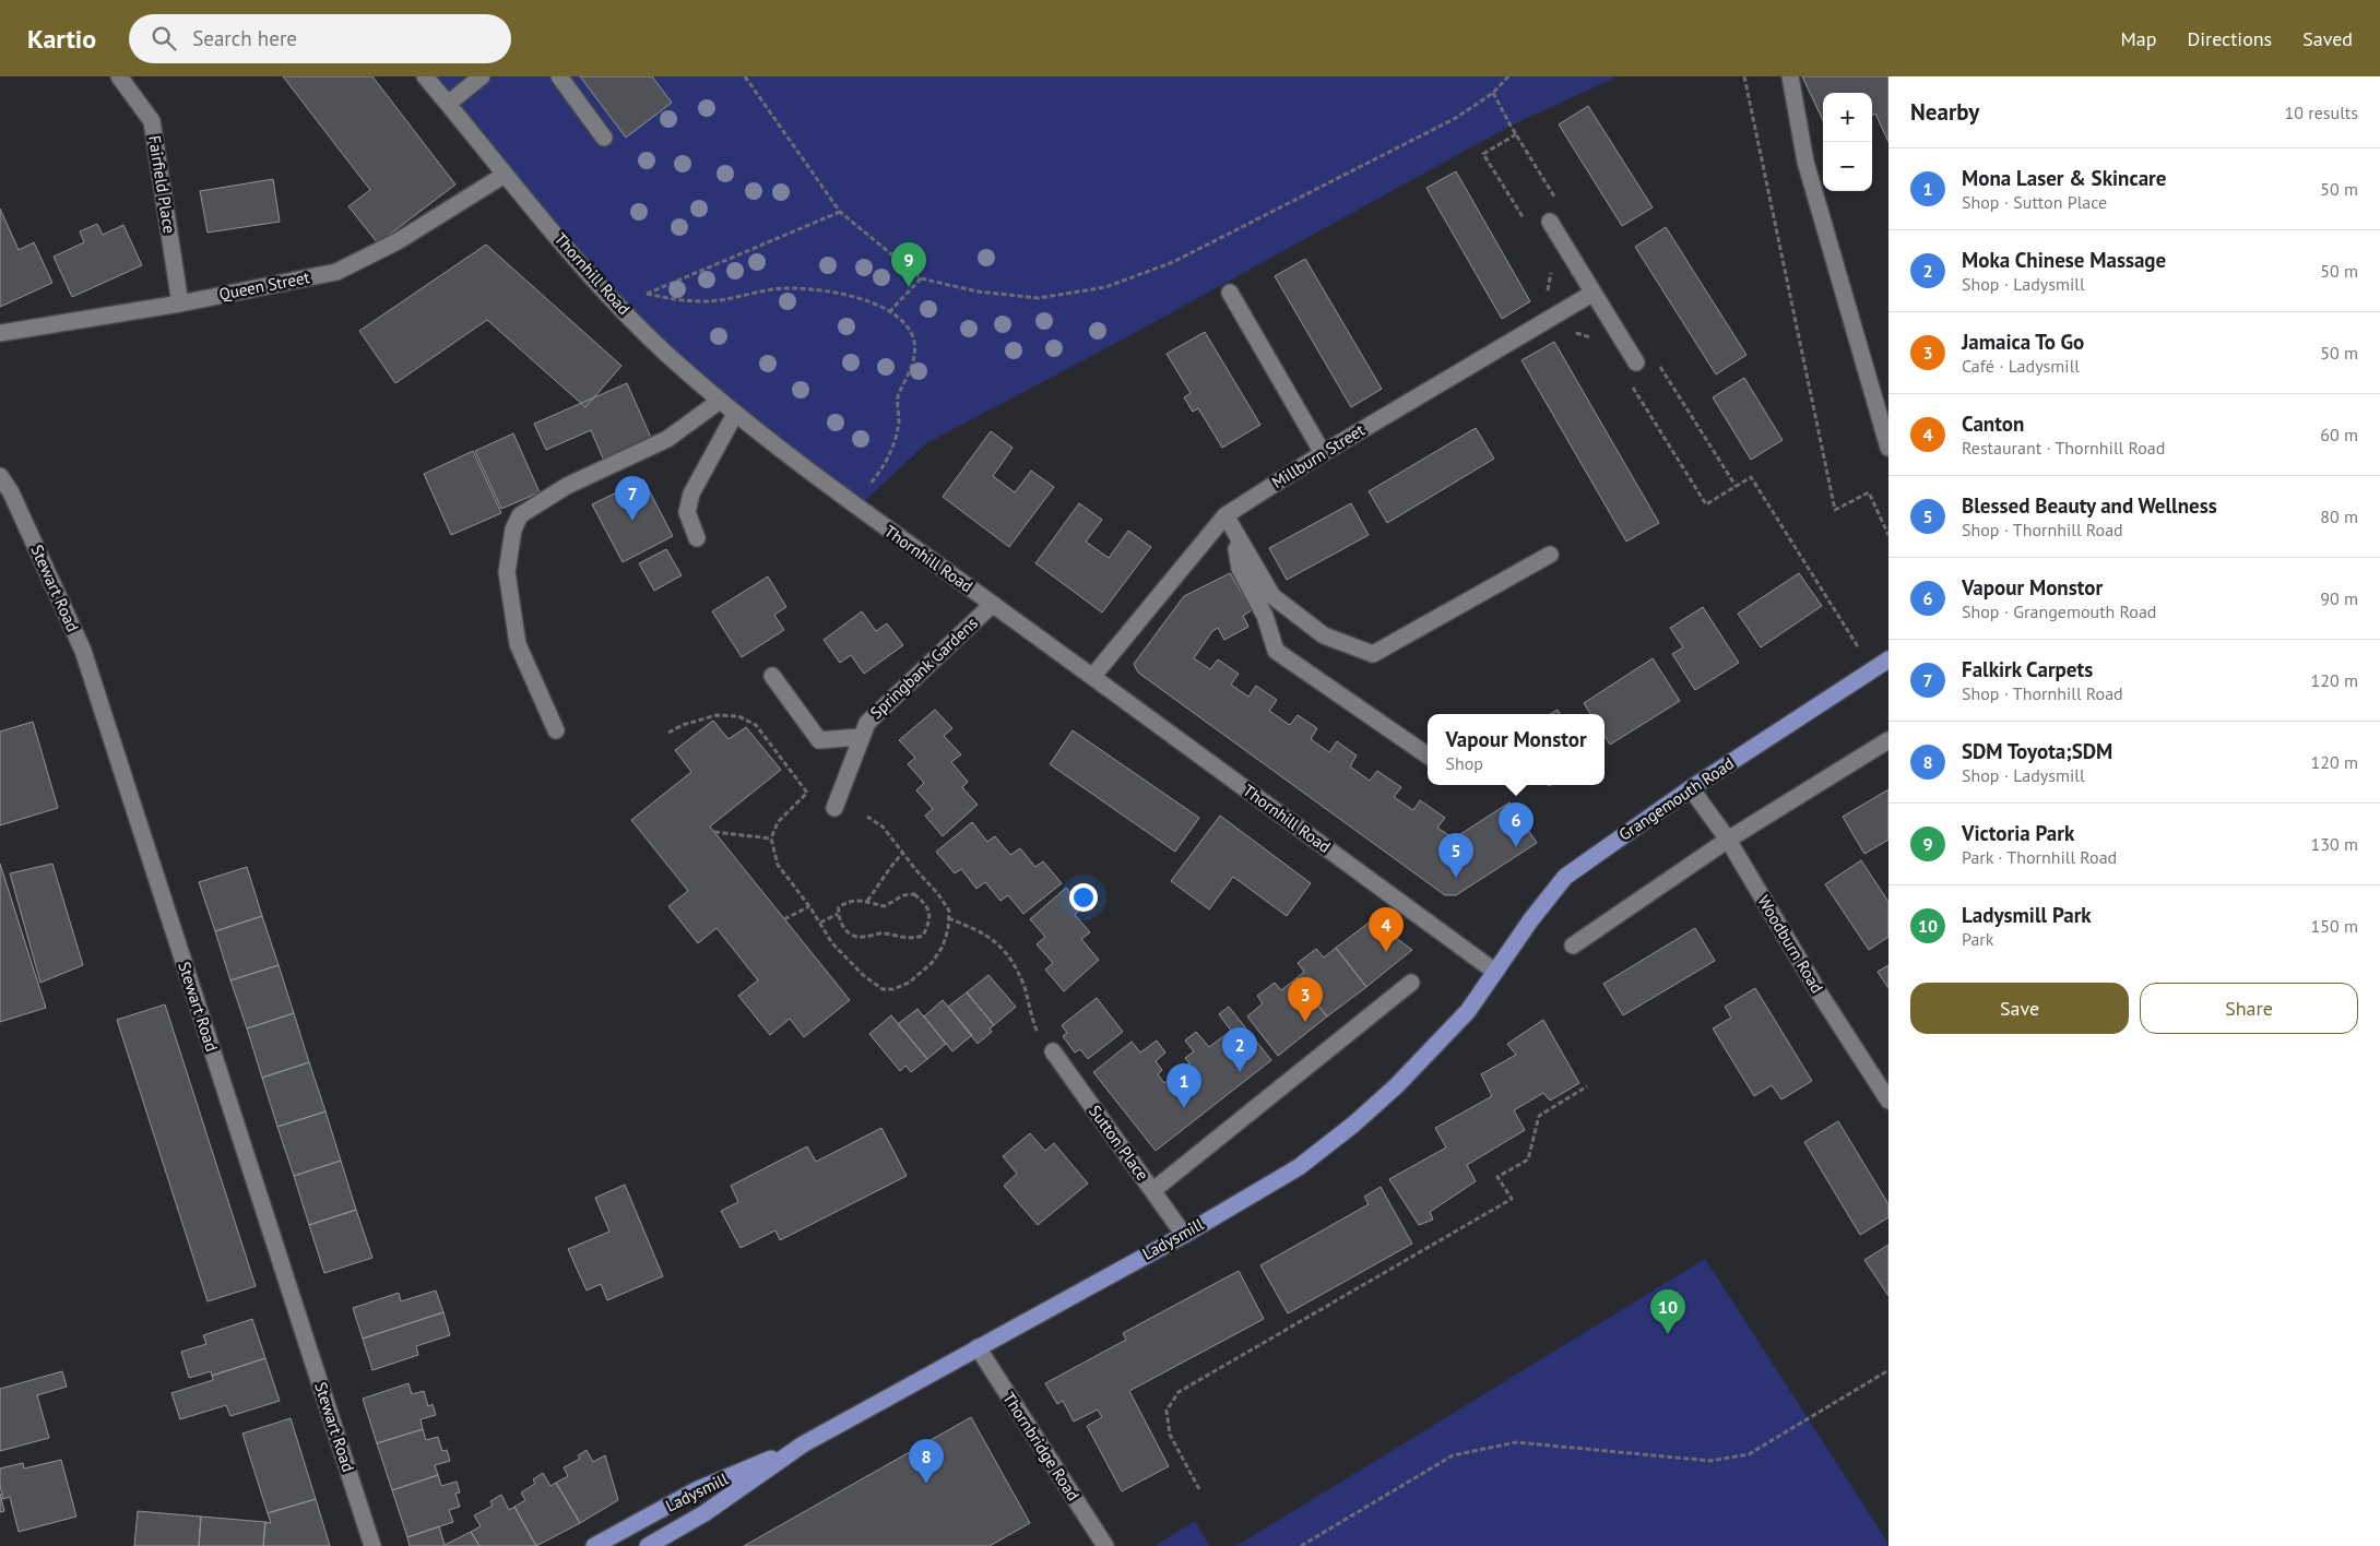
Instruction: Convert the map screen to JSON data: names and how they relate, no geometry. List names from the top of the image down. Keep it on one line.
{"streets":{"main road":["Grangemouth Road","Ladysmill"],"street":["Fairfield Place","Thornhill Road","Queen Street","Millburn Street","Stewart Road","Springbank Gardens","Woodburn Road","Sutton Place","Thornbridge Road"]},"crossings":[["Fairfield Place","Queen Street"],["Thornhill Road","Queen Street"],["Thornhill Road","Millburn Street"],["Thornhill Road","Springbank Gardens"],["Thornhill Road","Grangemouth Road"],["Thornhill Road","Ladysmill"],["Grangemouth Road","Woodburn Road"],["Grangemouth Road","Ladysmill"],["Sutton Place","Ladysmill"],["Ladysmill","Thornbridge Road"]],"page":{"header":"Kartio","search":"Search here","nav":["Map","Directions","Saved"],"heading":["Nearby","10 results"],"map_buttons":["+","−"],"list":[{"mark":"1","name":"Mona Laser & Skincare","note":"Shop · Sutton Place","value":"50 m"},{"mark":"2","name":"Moka Chinese Massage","note":"Shop · Ladysmill","value":"50 m"},{"mark":"3","name":"Jamaica To Go","note":"Café · Ladysmill","value":"50 m"},{"mark":"4","name":"Canton","note":"Restaurant · Thornhill Road","value":"60 m"},{"mark":"5","name":"Blessed Beauty and Wellness","note":"Shop · Thornhill Road","value":"80 m"},{"mark":"6","name":"Vapour Monstor","note":"Shop · Grangemouth Road","value":"90 m"},{"mark":"7","name":"Falkirk Carpets","note":"Shop · Thornhill Road","value":"120 m"},{"mark":"8","name":"SDM Toyota;SDM","note":"Shop · Ladysmill","value":"120 m"},{"mark":"9","name":"Victoria Park","note":"Park · Thornhill Road","value":"130 m"},{"mark":"10","name":"Ladysmill Park","note":"Park","value":"150 m"}],"pins":["9","7","6","5","4","3","2","1","10","8"],"popup":["Vapour Monstor","Shop"],"buttons":["Save","Share"]}}
